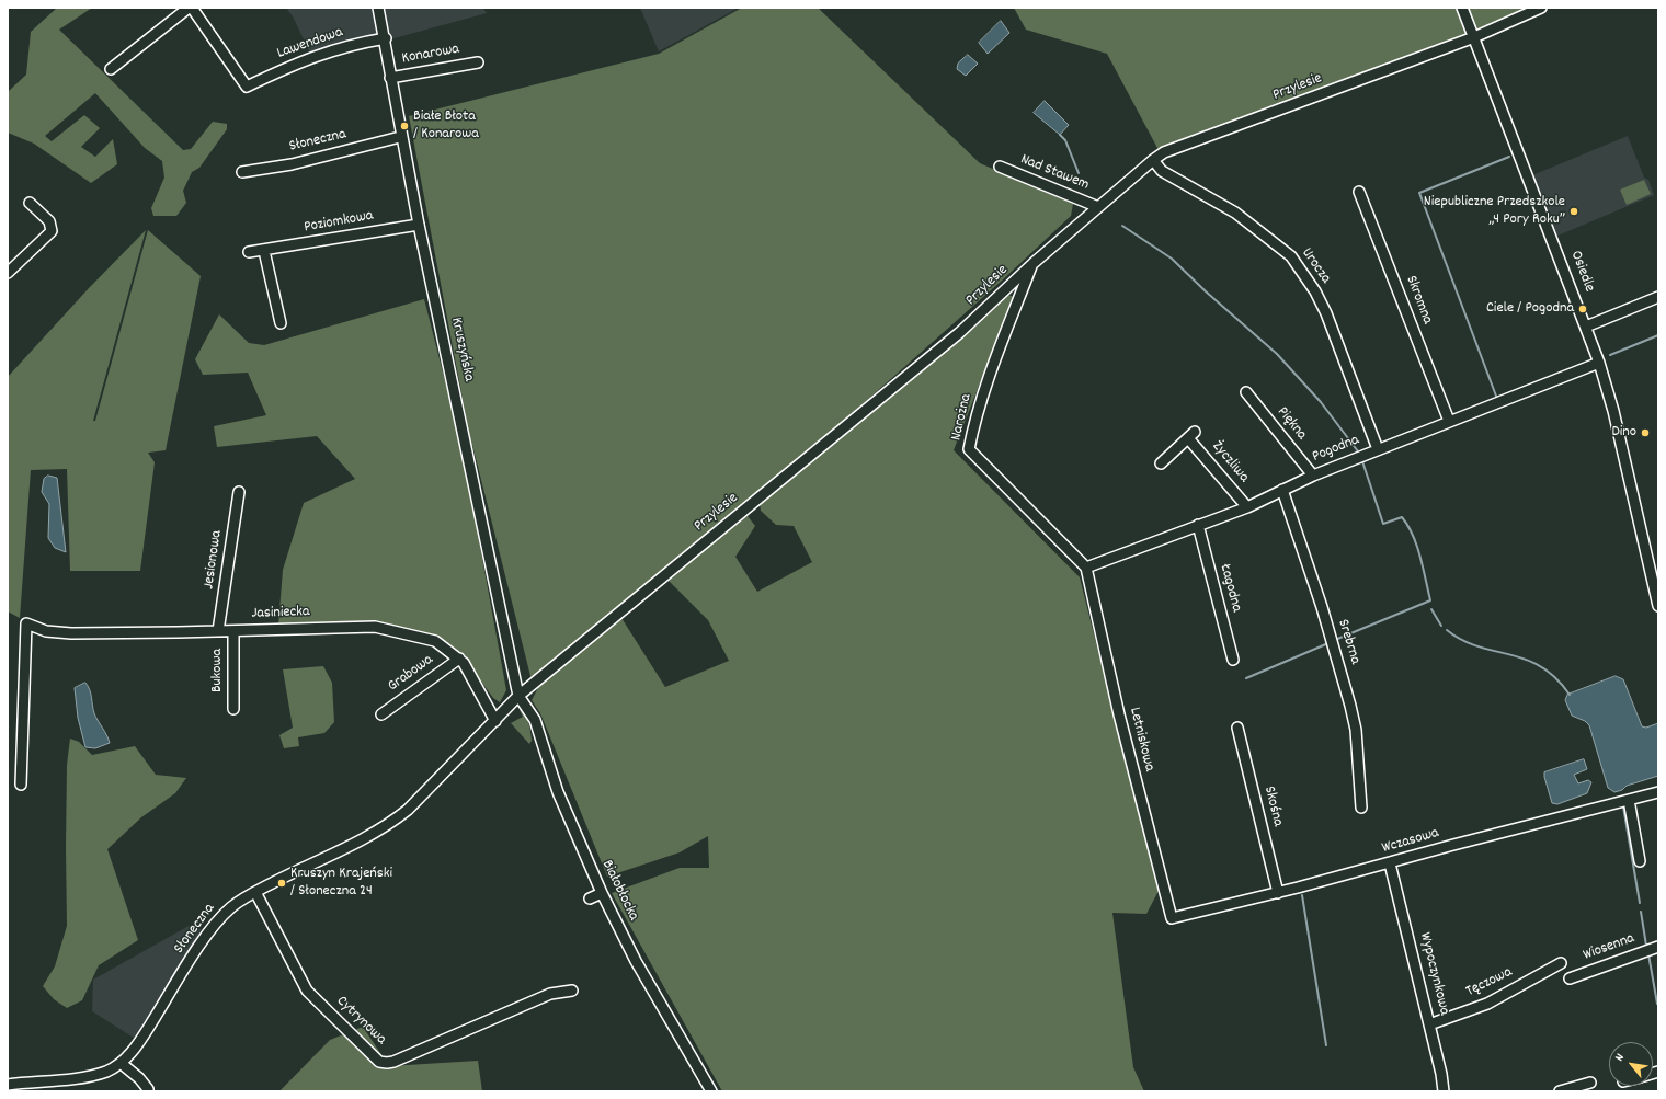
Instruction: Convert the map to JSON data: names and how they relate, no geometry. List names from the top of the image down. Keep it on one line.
{"streets":{"street":["Lawendowa","Konarowa","Przylesie","Słoneczna","Nad Stawem","Poziomkowa","Urocza","Osiedle","Skromna","Kruszyńska","Narożna","Piękna","Pogodna","Życzliwa","Jesionowa","Łagodna","Jasiniecka","Srebrna","Bukowa","Grabowa","Letniskowa","Skośna","Wczasowa","Białobłocka","Wiosenna","Wypoczynkowa","Tęczowa","Cytrynowa"]},"crossings":[["Lawendowa","Kruszyńska"],["Konarowa","Kruszyńska"],["Przylesie","Słoneczna"],["Przylesie","Nad Stawem"],["Przylesie","Urocza"],["Przylesie","Osiedle"],["Przylesie","Kruszyńska"],["Przylesie","Narożna"],["Przylesie","Białobłocka"],["Słoneczna","Kruszyńska"],["Słoneczna","Jasiniecka"],["Słoneczna","Białobłocka"],["Słoneczna","Cytrynowa"],["Poziomkowa","Kruszyńska"],["Urocza","Pogodna"],["Osiedle","Pogodna"],["Skromna","Pogodna"],["Kruszyńska","Białobłocka"],["Narożna","Pogodna"],["Narożna","Letniskowa"],["Piękna","Pogodna"],["Pogodna","Życzliwa"],["Pogodna","Łagodna"],["Pogodna","Srebrna"],["Pogodna","Letniskowa"],["Jesionowa","Jasiniecka"],["Jasiniecka","Bukowa"],["Jasiniecka","Grabowa"],["Letniskowa","Wczasowa"],["Skośna","Wczasowa"],["Wczasowa","Wypoczynkowa"],["Wypoczynkowa","Tęczowa"]],"places":["Białe Błota / Konarowa","Niepubliczne Przedszkole „4 Pory Roku”","Ciele / Pogodna","Dino","Kruszyn Krajeński / Słoneczna 24"],"north":"top left"}
